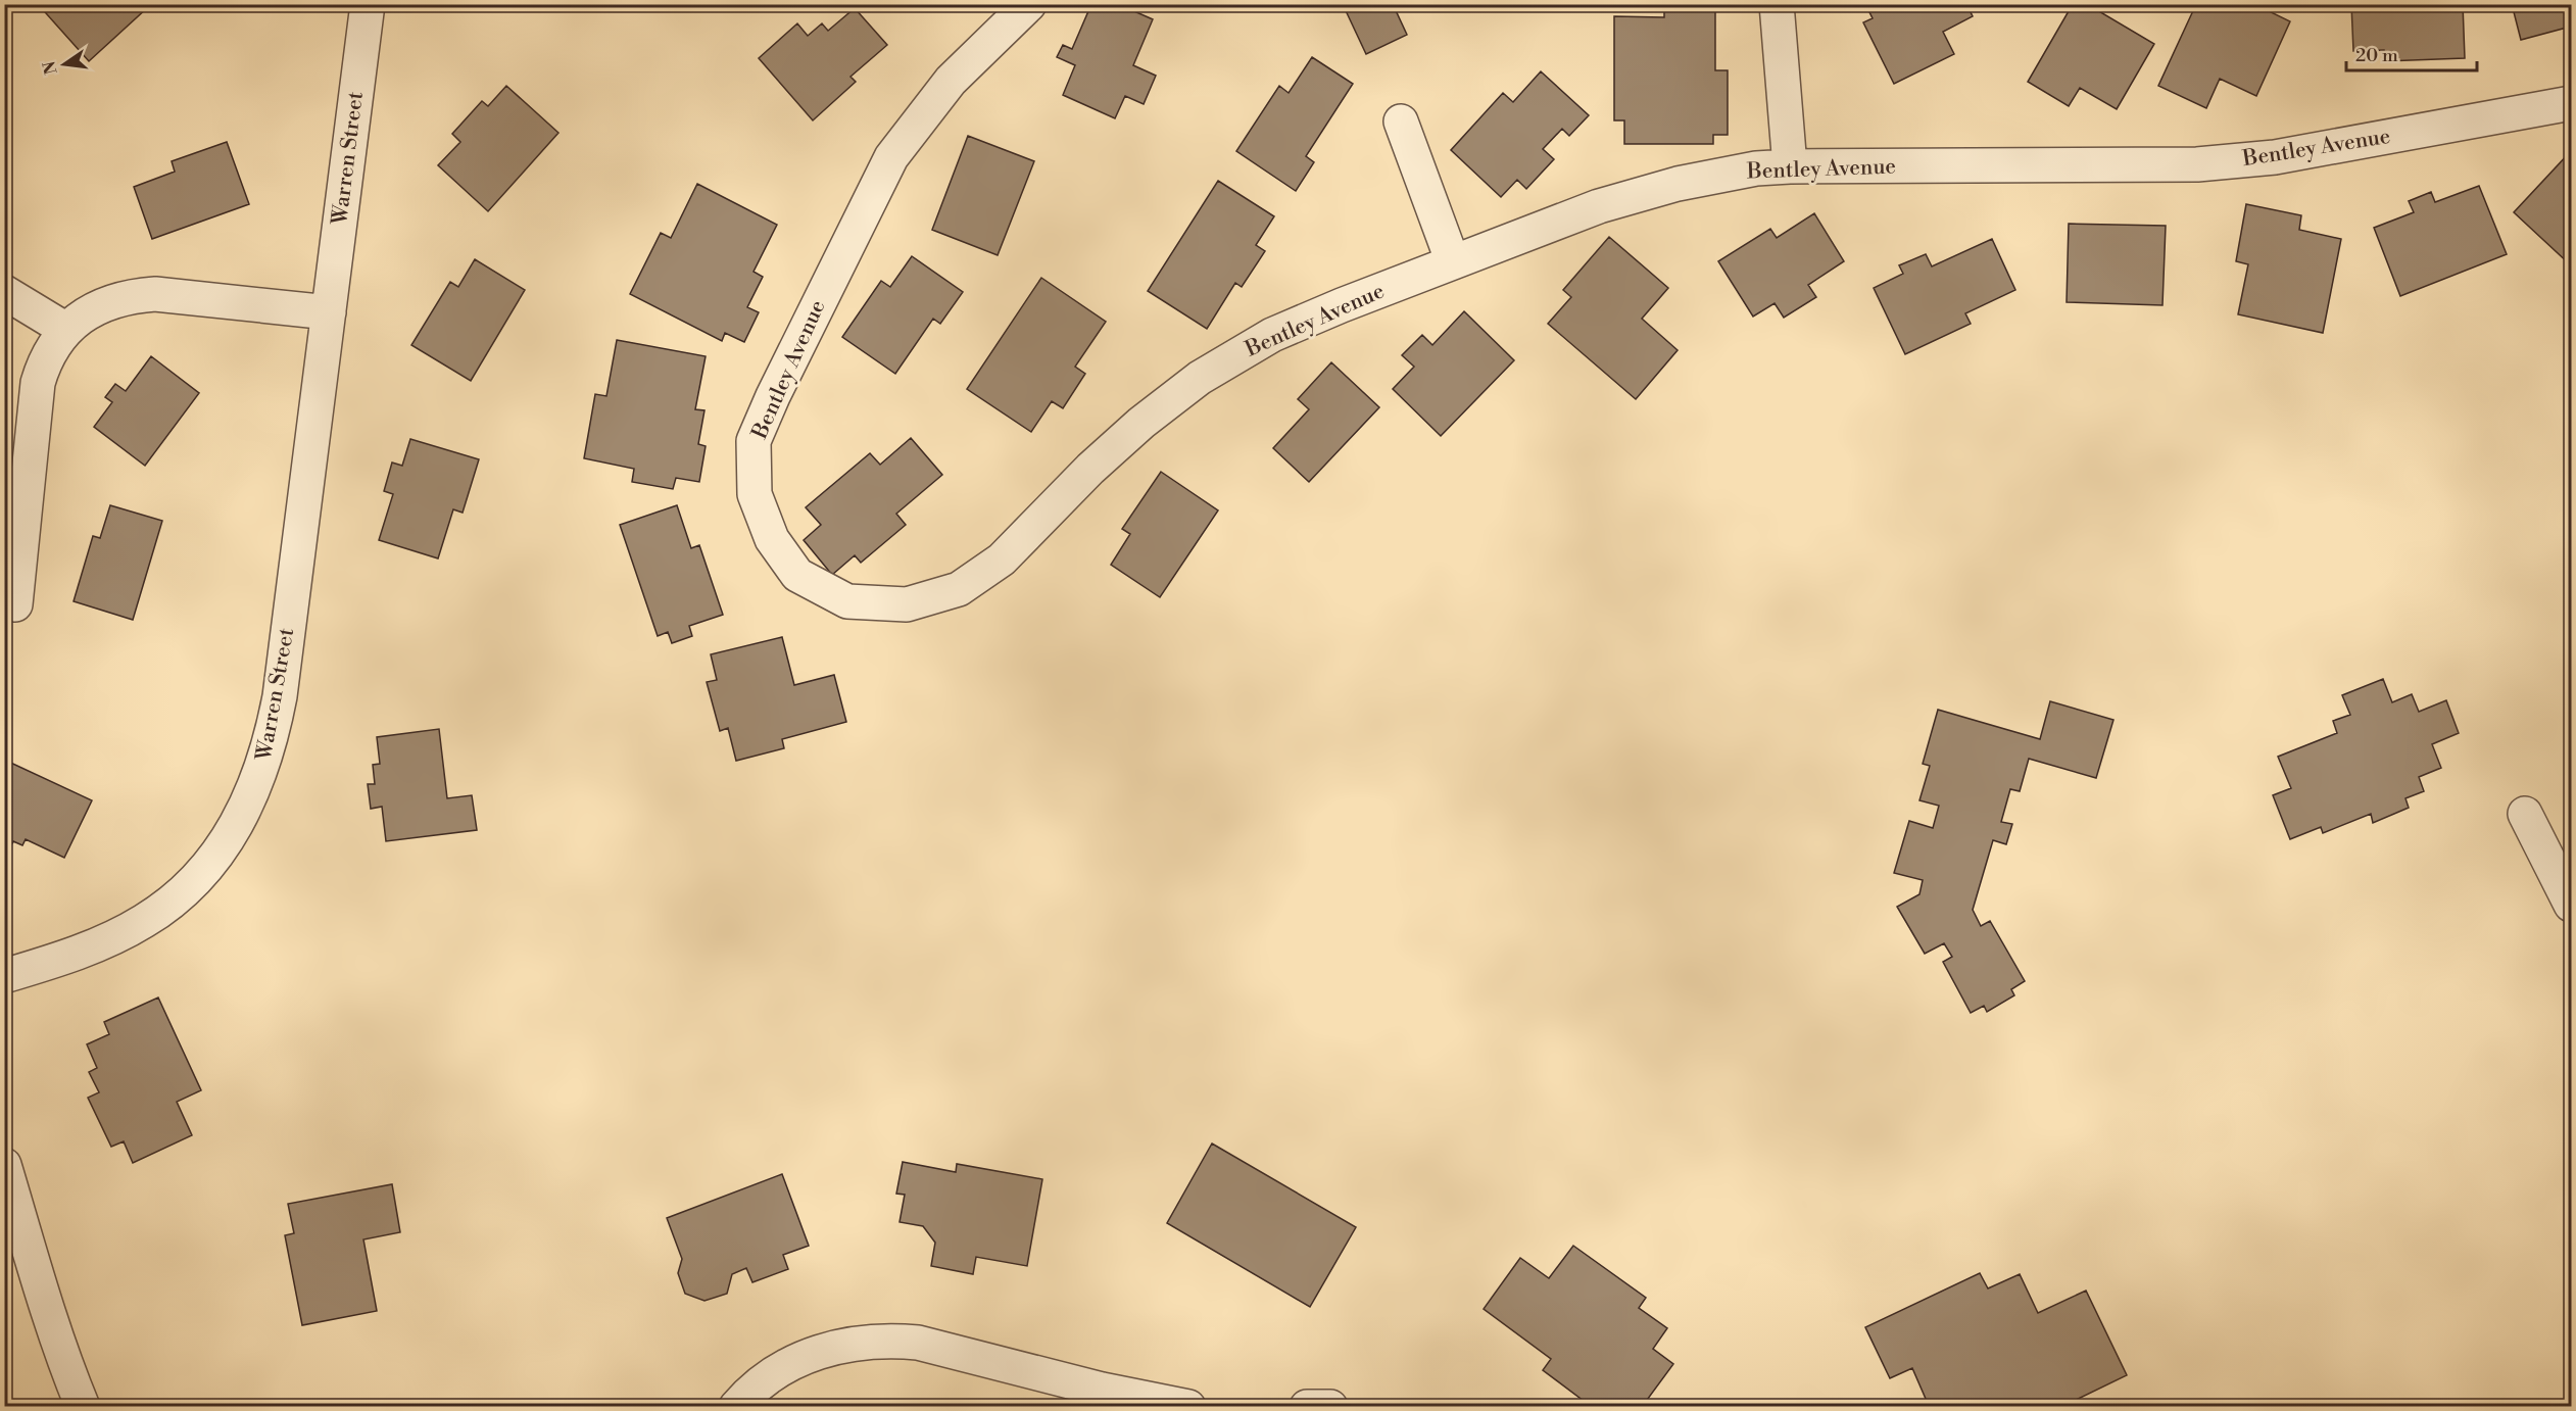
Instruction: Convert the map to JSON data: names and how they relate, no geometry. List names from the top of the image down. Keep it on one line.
{"streets":{"street":["Bentley Avenue","Warren Street"]},"scale_bar":"20 m","north":"left"}
